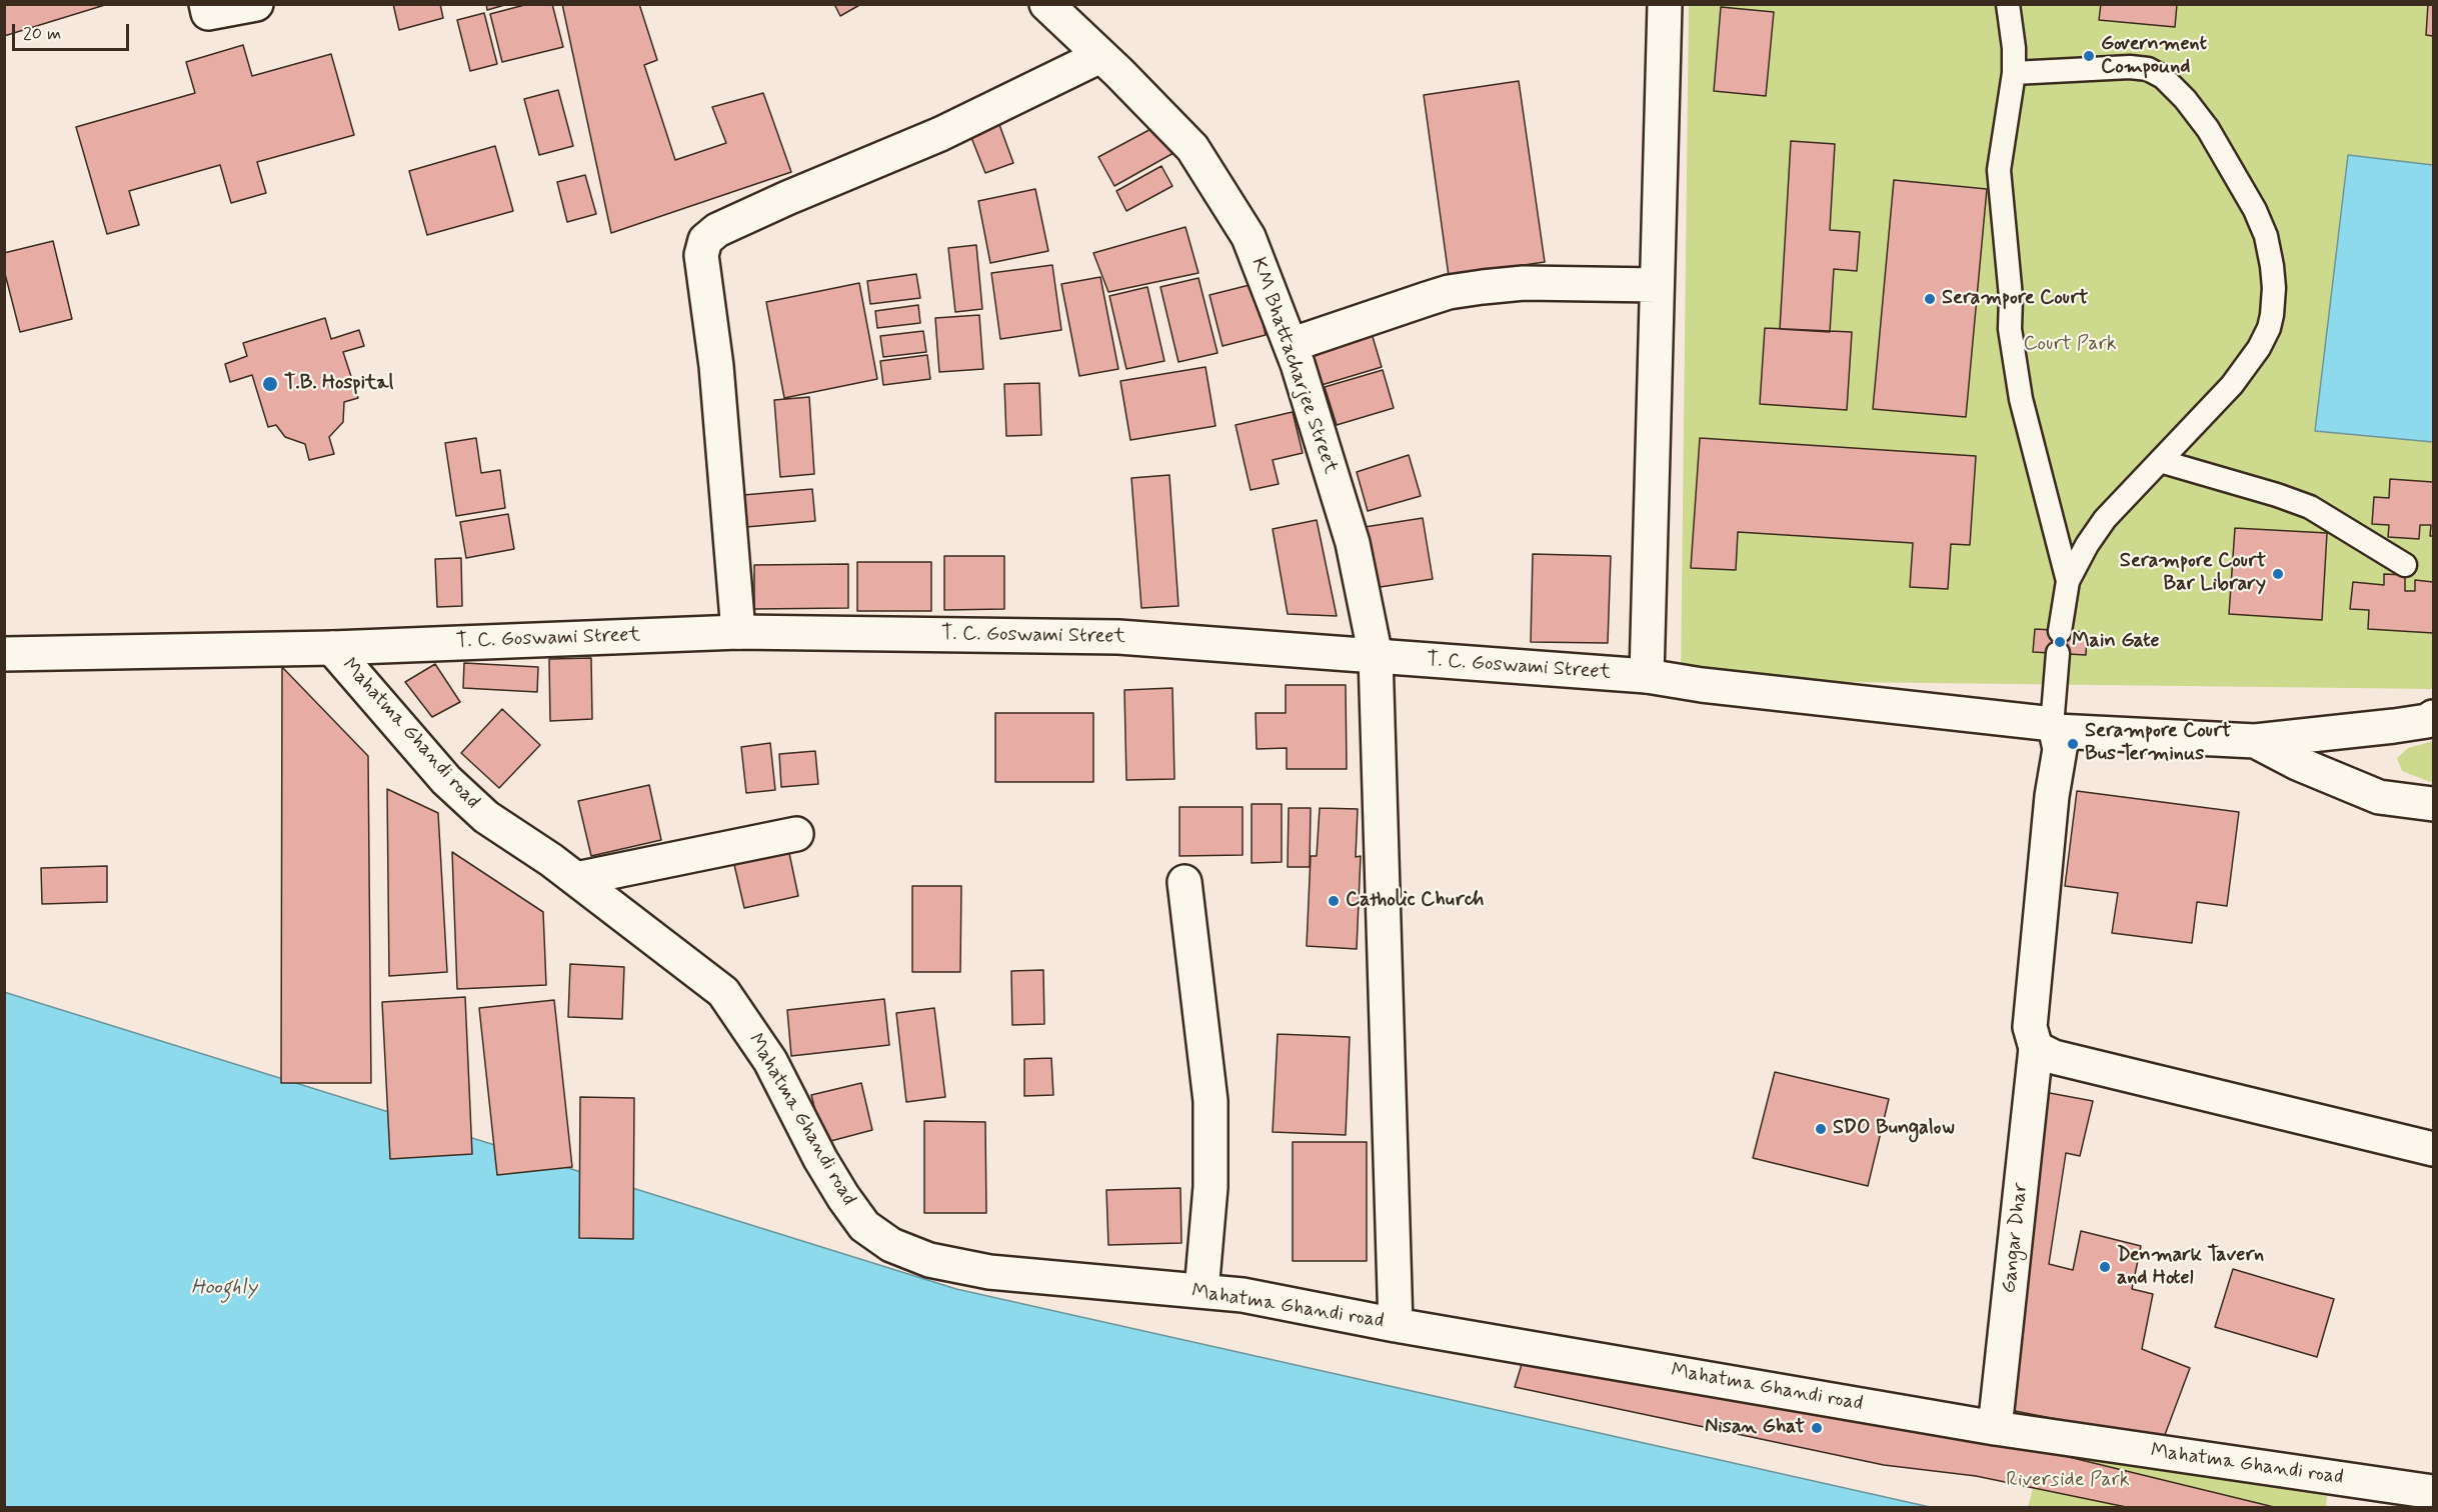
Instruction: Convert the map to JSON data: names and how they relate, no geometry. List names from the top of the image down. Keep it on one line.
{"streets":{"street":["KM Bhattacharjee Street","T. C. Goswami Street","Mahatma Ghandi road","Gangar Dhar"]},"crossings":[["KM Bhattacharjee Street","T. C. Goswami Street"],["KM Bhattacharjee Street","Mahatma Ghandi road"],["T. C. Goswami Street","Mahatma Ghandi road"],["T. C. Goswami Street","Gangar Dhar"],["Mahatma Ghandi road","Gangar Dhar"]],"water":["Hooghly"],"parks":["Court Park","Riverside Park"],"places":["Government Compound","Serampore Court","T.B. Hospital","Serampore Court Bar Library","Main Gate","Serampore Court Bus Terminus","Catholic Church","SDO Bungalow","Denmark Tavern and Hotel","Nisan Ghat"],"scale_bar":"20 m"}
